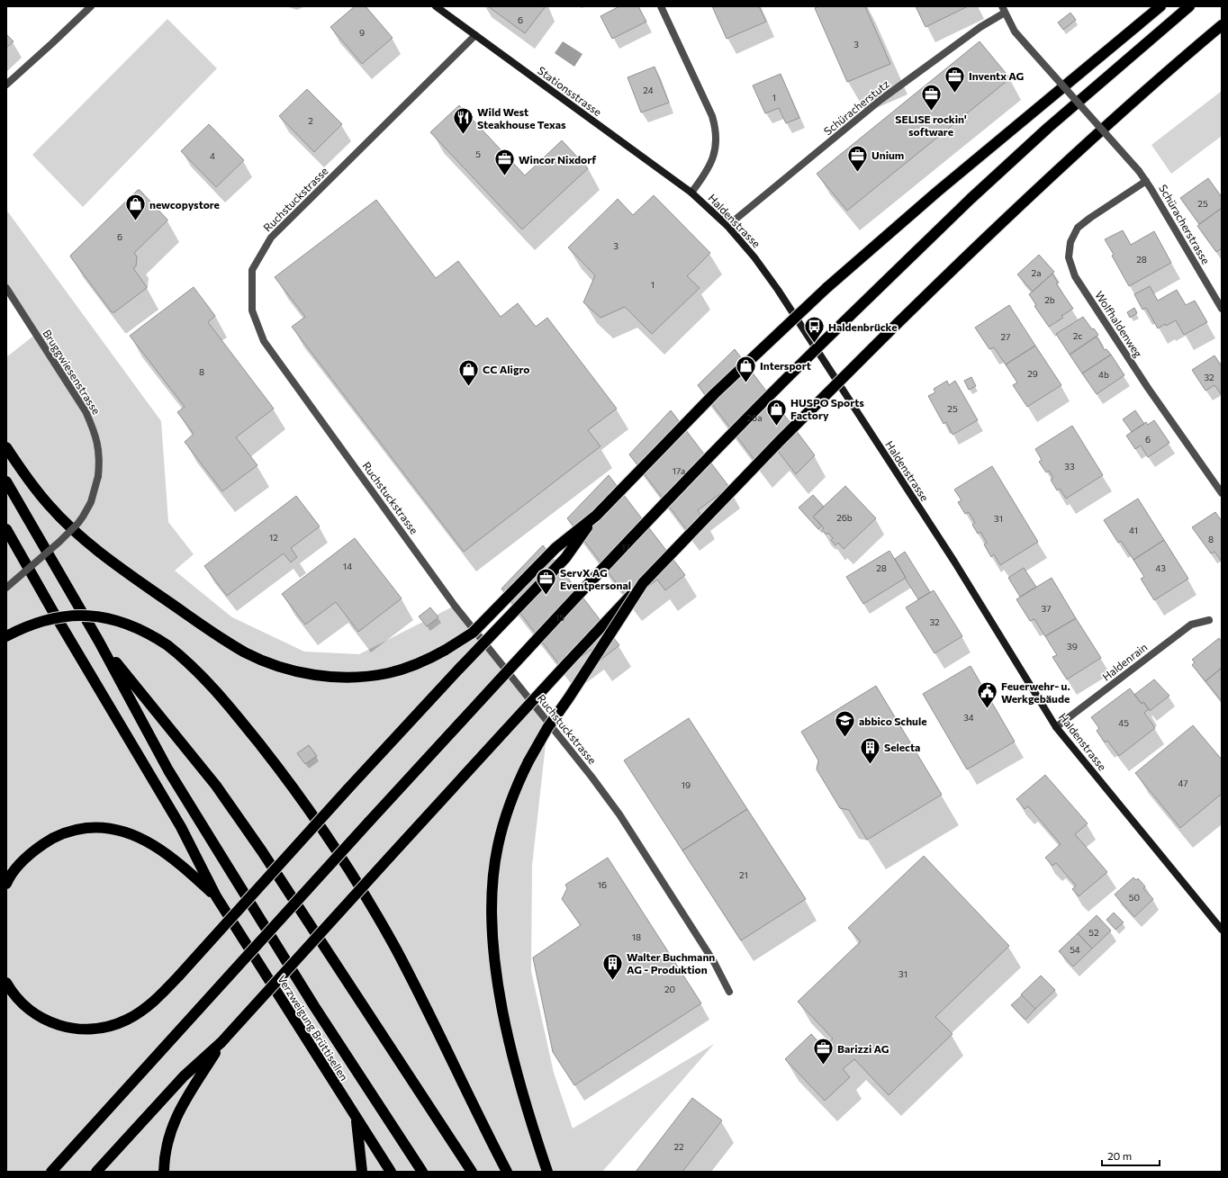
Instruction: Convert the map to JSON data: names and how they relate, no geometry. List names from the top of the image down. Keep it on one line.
{"streets":{"highway":["Verzweigung Brüttisellen"],"street":["Stationsstrasse","Schüracherstutz","Ruchstuckstrasse","Haldenstrasse","Schüracherstrasse","Wolfhaldenweg","Bruggwiesenstrasse","Haldenrain"]},"crossings":[["Stationsstrasse","Ruchstuckstrasse"],["Stationsstrasse","Haldenstrasse"],["Schüracherstutz","Haldenstrasse"],["Schüracherstutz","Schüracherstrasse"],["Haldenstrasse","Haldenrain"],["Schüracherstrasse","Wolfhaldenweg"]],"places":{"office":["Inventx AG","SELISE rockin' software","Unium","Wincor Nixdorf","ServX AG Eventpersonal","Barizzi AG"],"restaurant":["Wild West Steakhouse Texas"],"shop":["newcopystore","Intersport","CC Aligro","HUSPO Sports Factory"],"bus stop":["Haldenbrücke"],"public building":["Feuerwehr- u. Werkgebäude"],"school or university":["abbico Schule"],"building":["Selecta","Walter Buchmann AG - Produktion"]},"house_numbers":["6","9","3","24","1","2","5","4","25","6","3","28","2a","1","2b","2c","27","8","29","4b","32","25","26a","6","33","17a","26b","31","41","12","8","17","14","28","43","37","15","32","39","34","45","47","19","21","16","50","52","18","54","31","20","22"],"scale_bar":"20 m"}
